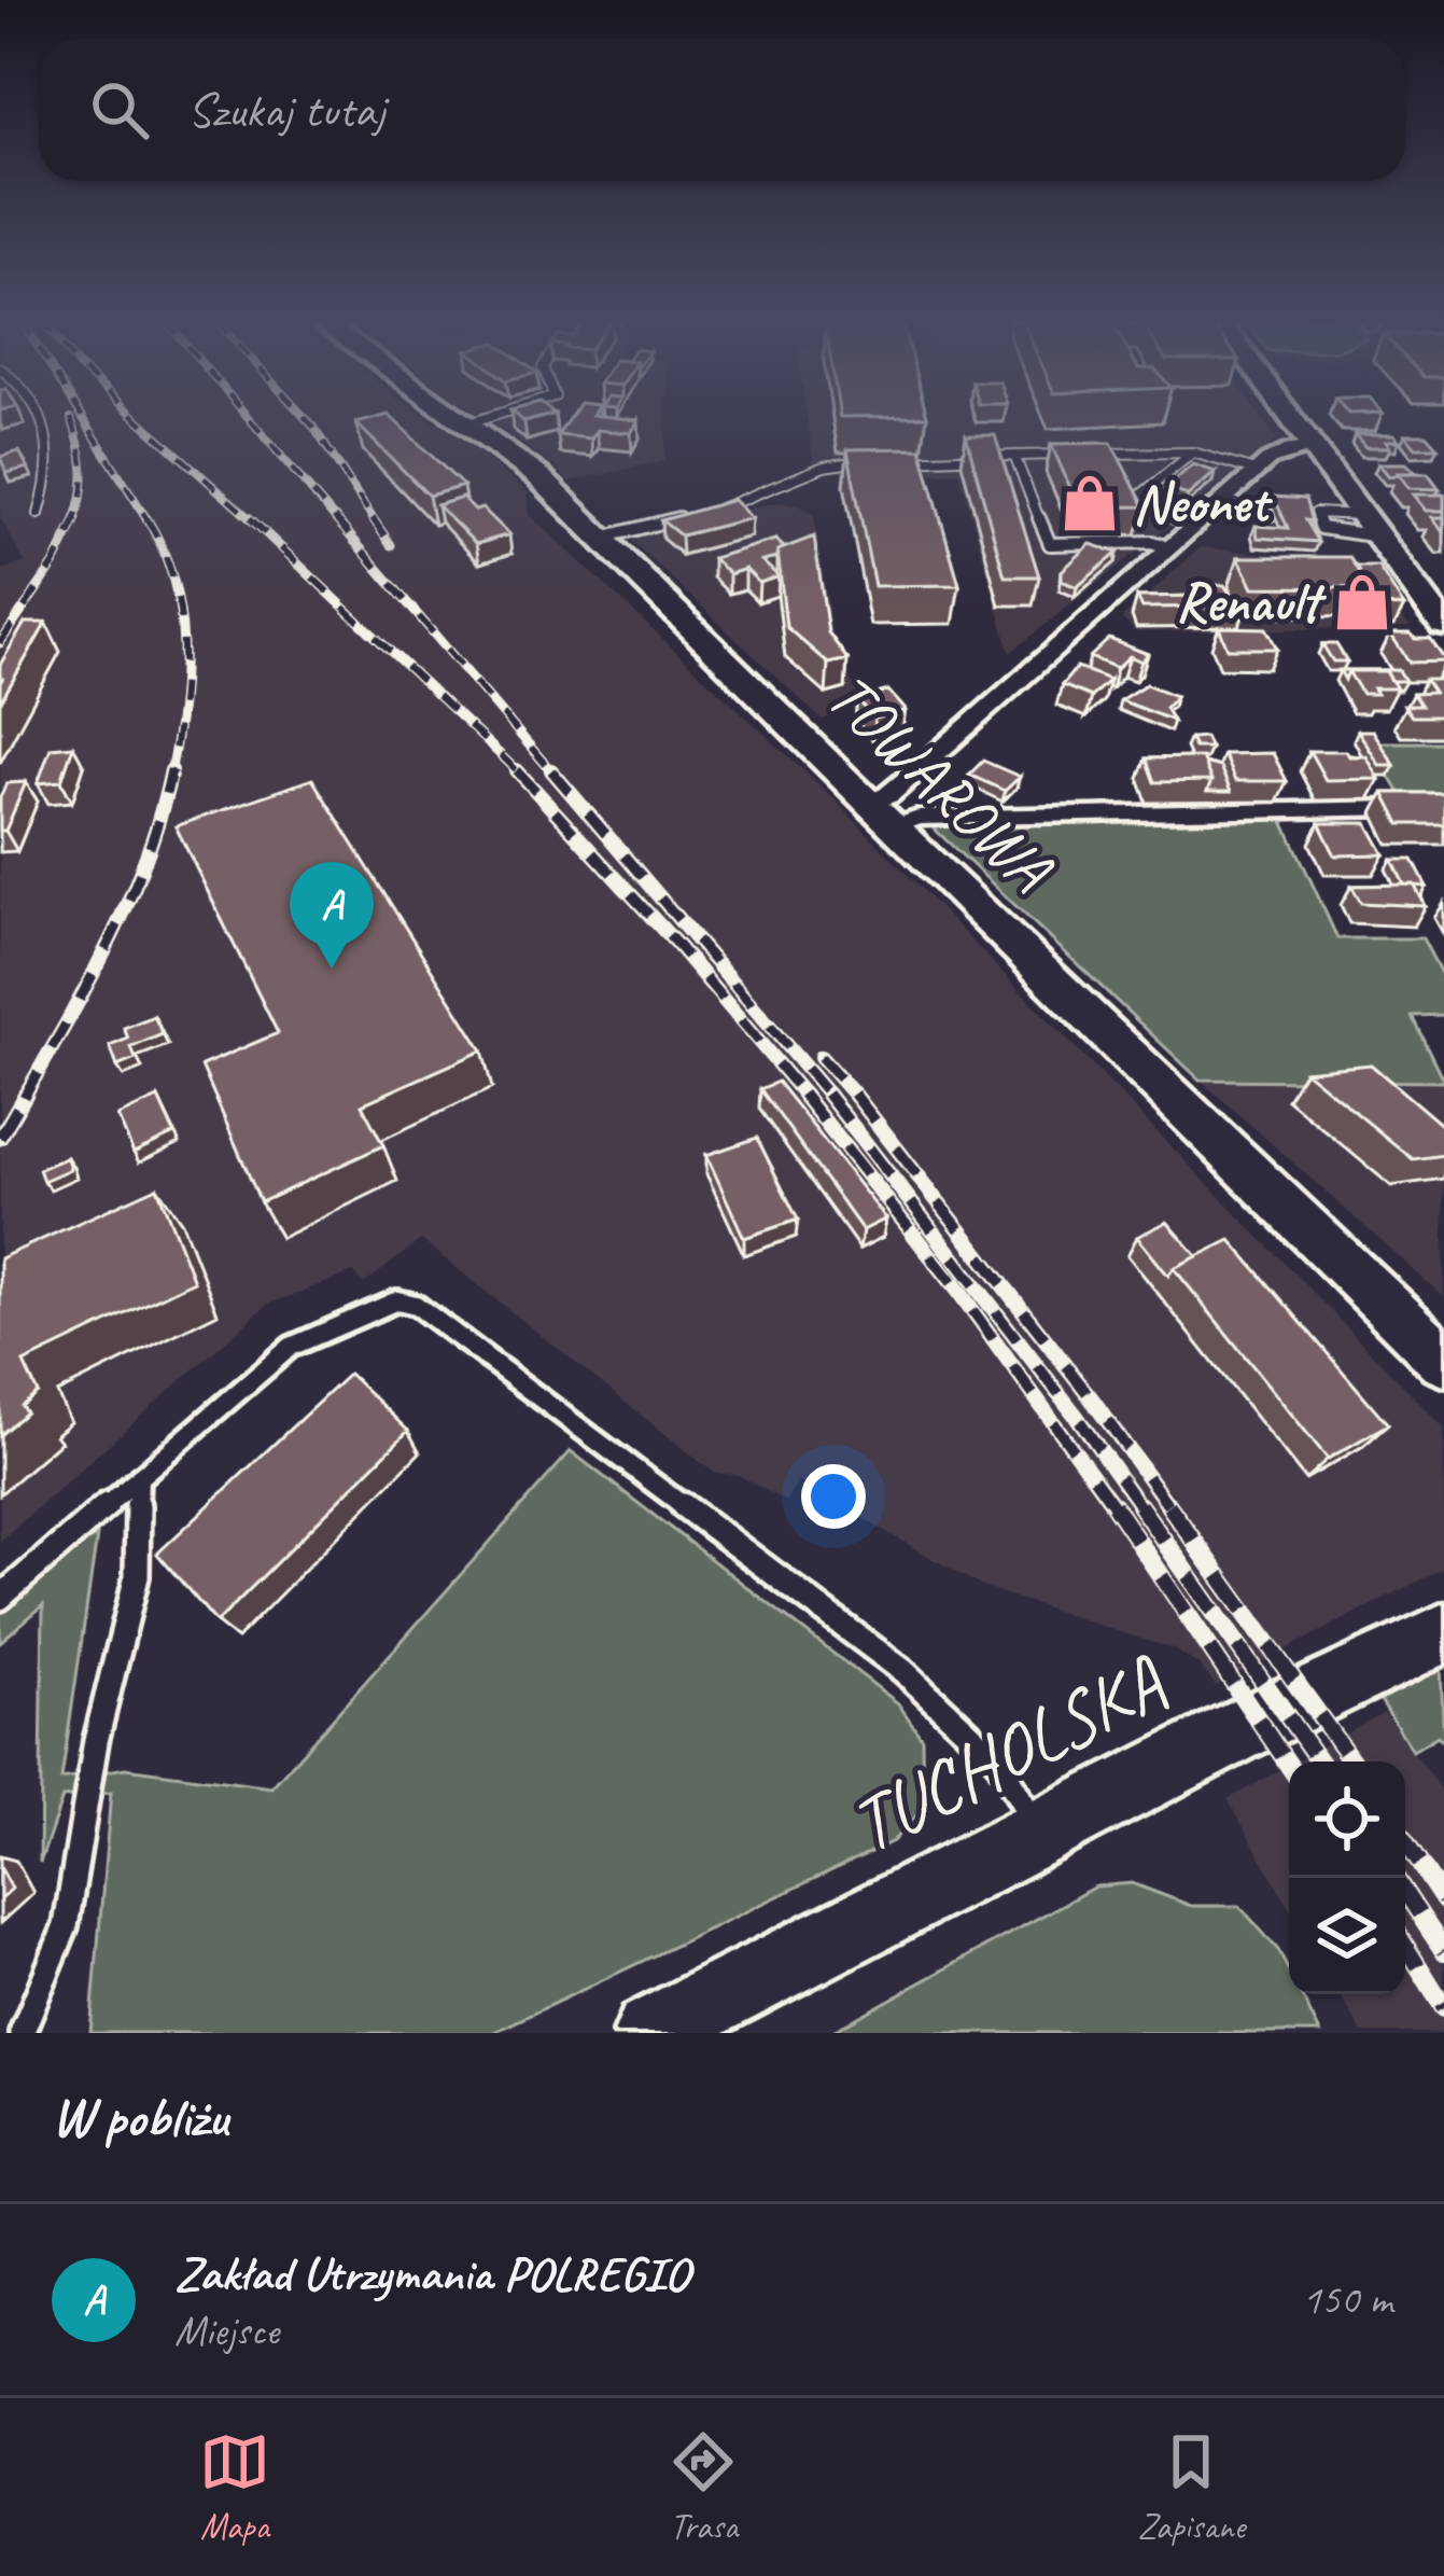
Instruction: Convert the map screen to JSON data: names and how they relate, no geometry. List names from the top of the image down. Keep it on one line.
{"streets":{"street":["TOWAROWA","TUCHOLSKA"]},"places":{"shop":["Neonet","Renault"]},"page":{"search":"Szukaj tutaj","pins":"A","heading":"W pobliżu","list":[{"mark":"A","name":"Zakład Utrzymania POLREGIO","note":"Miejsce","value":"150 m"}],"nav":["Mapa","Trasa","Zapisane"]}}
